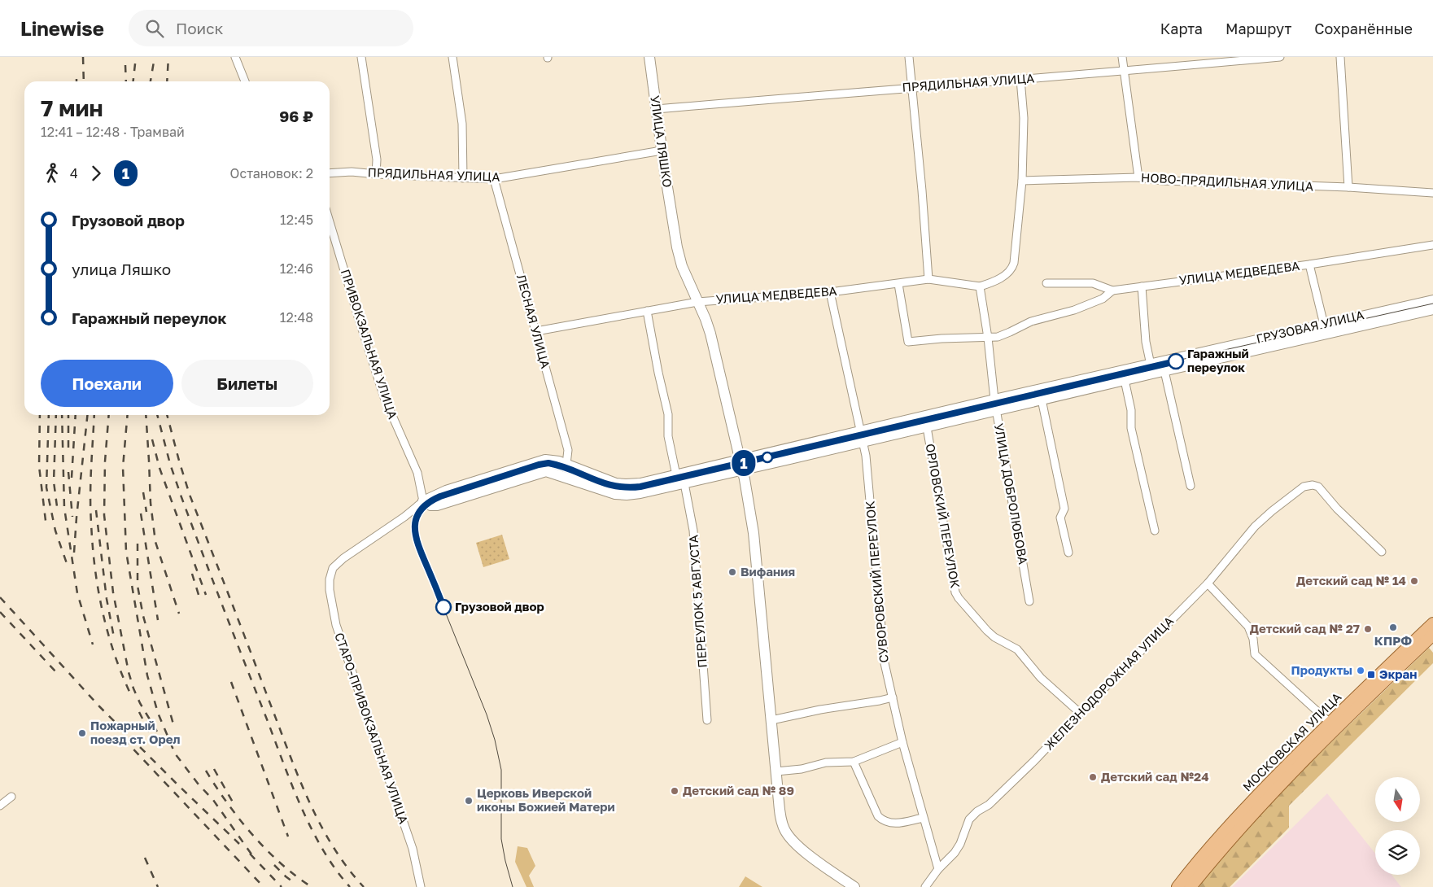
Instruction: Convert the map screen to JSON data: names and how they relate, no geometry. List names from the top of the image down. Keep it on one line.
{"streets":{"main road":["МОСКОВСКАЯ УЛИЦА"],"street":["ПРЯДИЛЬНАЯ УЛИЦА","УЛИЦА ЛЯШКО","НОВО-ПРЯДИЛЬНАЯ УЛИЦА","УЛИЦА МЕДВЕДЕВА","ЛЕСНАЯ УЛИЦА","ГРУЗОВАЯ УЛИЦА","ПРИВОКЗАЛЬНАЯ УЛИЦА","УЛИЦА ДОБРОЛЮБОВА","ОРЛОВСКИЙ ПЕРЕУЛОК","СУВОРОВСКИЙ ПЕРЕУЛОК","ПЕРЕУЛОК 5 АВГУСТА","ЖЕЛЕЗНОДОРОЖНАЯ УЛИЦА","СТАРО-ПРИВОКЗАЛЬНАЯ УЛИЦА"]},"crossings":[["ПРЯДИЛЬНАЯ УЛИЦА","УЛИЦА ЛЯШКО"],["ПРЯДИЛЬНАЯ УЛИЦА","ЛЕСНАЯ УЛИЦА"],["УЛИЦА ЛЯШКО","УЛИЦА МЕДВЕДЕВА"],["УЛИЦА ЛЯШКО","ГРУЗОВАЯ УЛИЦА"],["УЛИЦА МЕДВЕДЕВА","ЛЕСНАЯ УЛИЦА"],["УЛИЦА МЕДВЕДЕВА","УЛИЦА ДОБРОЛЮБОВА"],["УЛИЦА МЕДВЕДЕВА","СУВОРОВСКИЙ ПЕРЕУЛОК"],["ЛЕСНАЯ УЛИЦА","ГРУЗОВАЯ УЛИЦА"],["ГРУЗОВАЯ УЛИЦА","ПРИВОКЗАЛЬНАЯ УЛИЦА"],["ГРУЗОВАЯ УЛИЦА","УЛИЦА ДОБРОЛЮБОВА"],["ГРУЗОВАЯ УЛИЦА","ОРЛОВСКИЙ ПЕРЕУЛОК"],["ГРУЗОВАЯ УЛИЦА","СУВОРОВСКИЙ ПЕРЕУЛОК"],["ГРУЗОВАЯ УЛИЦА","ПЕРЕУЛОК 5 АВГУСТА"],["ГРУЗОВАЯ УЛИЦА","СТАРО-ПРИВОКЗАЛЬНАЯ УЛИЦА"],["ПРИВОКЗАЛЬНАЯ УЛИЦА","СТАРО-ПРИВОКЗАЛЬНАЯ УЛИЦА"],["ОРЛОВСКИЙ ПЕРЕУЛОК","ЖЕЛЕЗНОДОРОЖНАЯ УЛИЦА"],["СУВОРОВСКИЙ ПЕРЕУЛОК","ЖЕЛЕЗНОДОРОЖНАЯ УЛИЦА"]],"places":{"other":["Гаражный переулок","Вифания","Детский сад № 14","Грузовой двор","КПРФ","Детский сад № 27","Продукты","Пожарный поезд ст. Орел","Детский сад №24","Детский сад № 89","Церковь Иверской иконы Божией Матери"],"transit":["Экран"]},"lines":["tram line 1"],"north":"bottom","page":{"header":"Linewise","search":"Поиск","nav":["Карта","Маршрут","Сохранённые"],"on_map":"1","heading":["7 мин","12:41 – 12:48 · Трамвай","96 ₽"],"legs":["4","1","Остановок: 2"],"list":[{"name":"Грузовой двор","value":"12:45"},{"name":"улица Ляшко","value":"12:46"},{"name":"Гаражный переулок","value":"12:48"}],"buttons":["Поехали","Билеты"]}}
